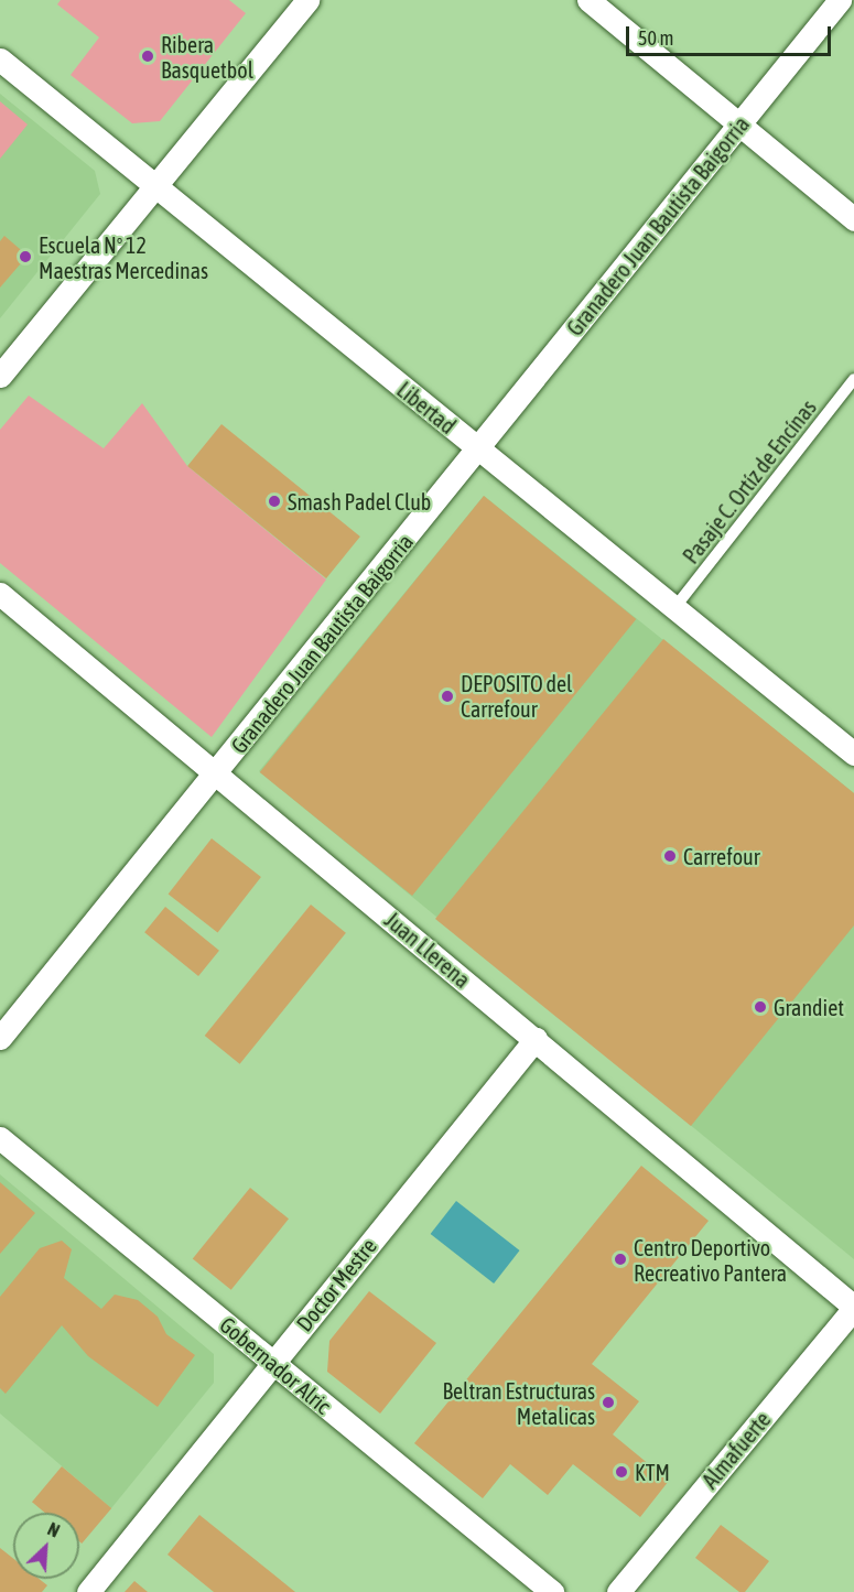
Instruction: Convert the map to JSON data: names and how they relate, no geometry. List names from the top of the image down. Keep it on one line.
{"streets":{"street":["Granadero Juan Bautista Baigorria","Libertad","Juan Llerena","Doctor Mestre","Gobernador Alric","Almafuerte"],"lane":["Pasaje C. Ortíz de Encínas"]},"crossings":[["Granadero Juan Bautista Baigorria","Libertad"],["Granadero Juan Bautista Baigorria","Juan Llerena"],["Libertad","Pasaje C. Ortíz de Encínas"],["Juan Llerena","Doctor Mestre"],["Juan Llerena","Almafuerte"],["Doctor Mestre","Gobernador Alric"]],"places":["Ribera Basquetbol","Escuela Nº 12 Maestras Mercedinas","Smash Padel Club","DEPOSITO del Carrefour","Carrefour","Grandiet","Centro Deportivo Recreativo Pantera","Beltran Estructuras Metalicas","KTM"],"scale_bar":"50 m","north":"top right"}
